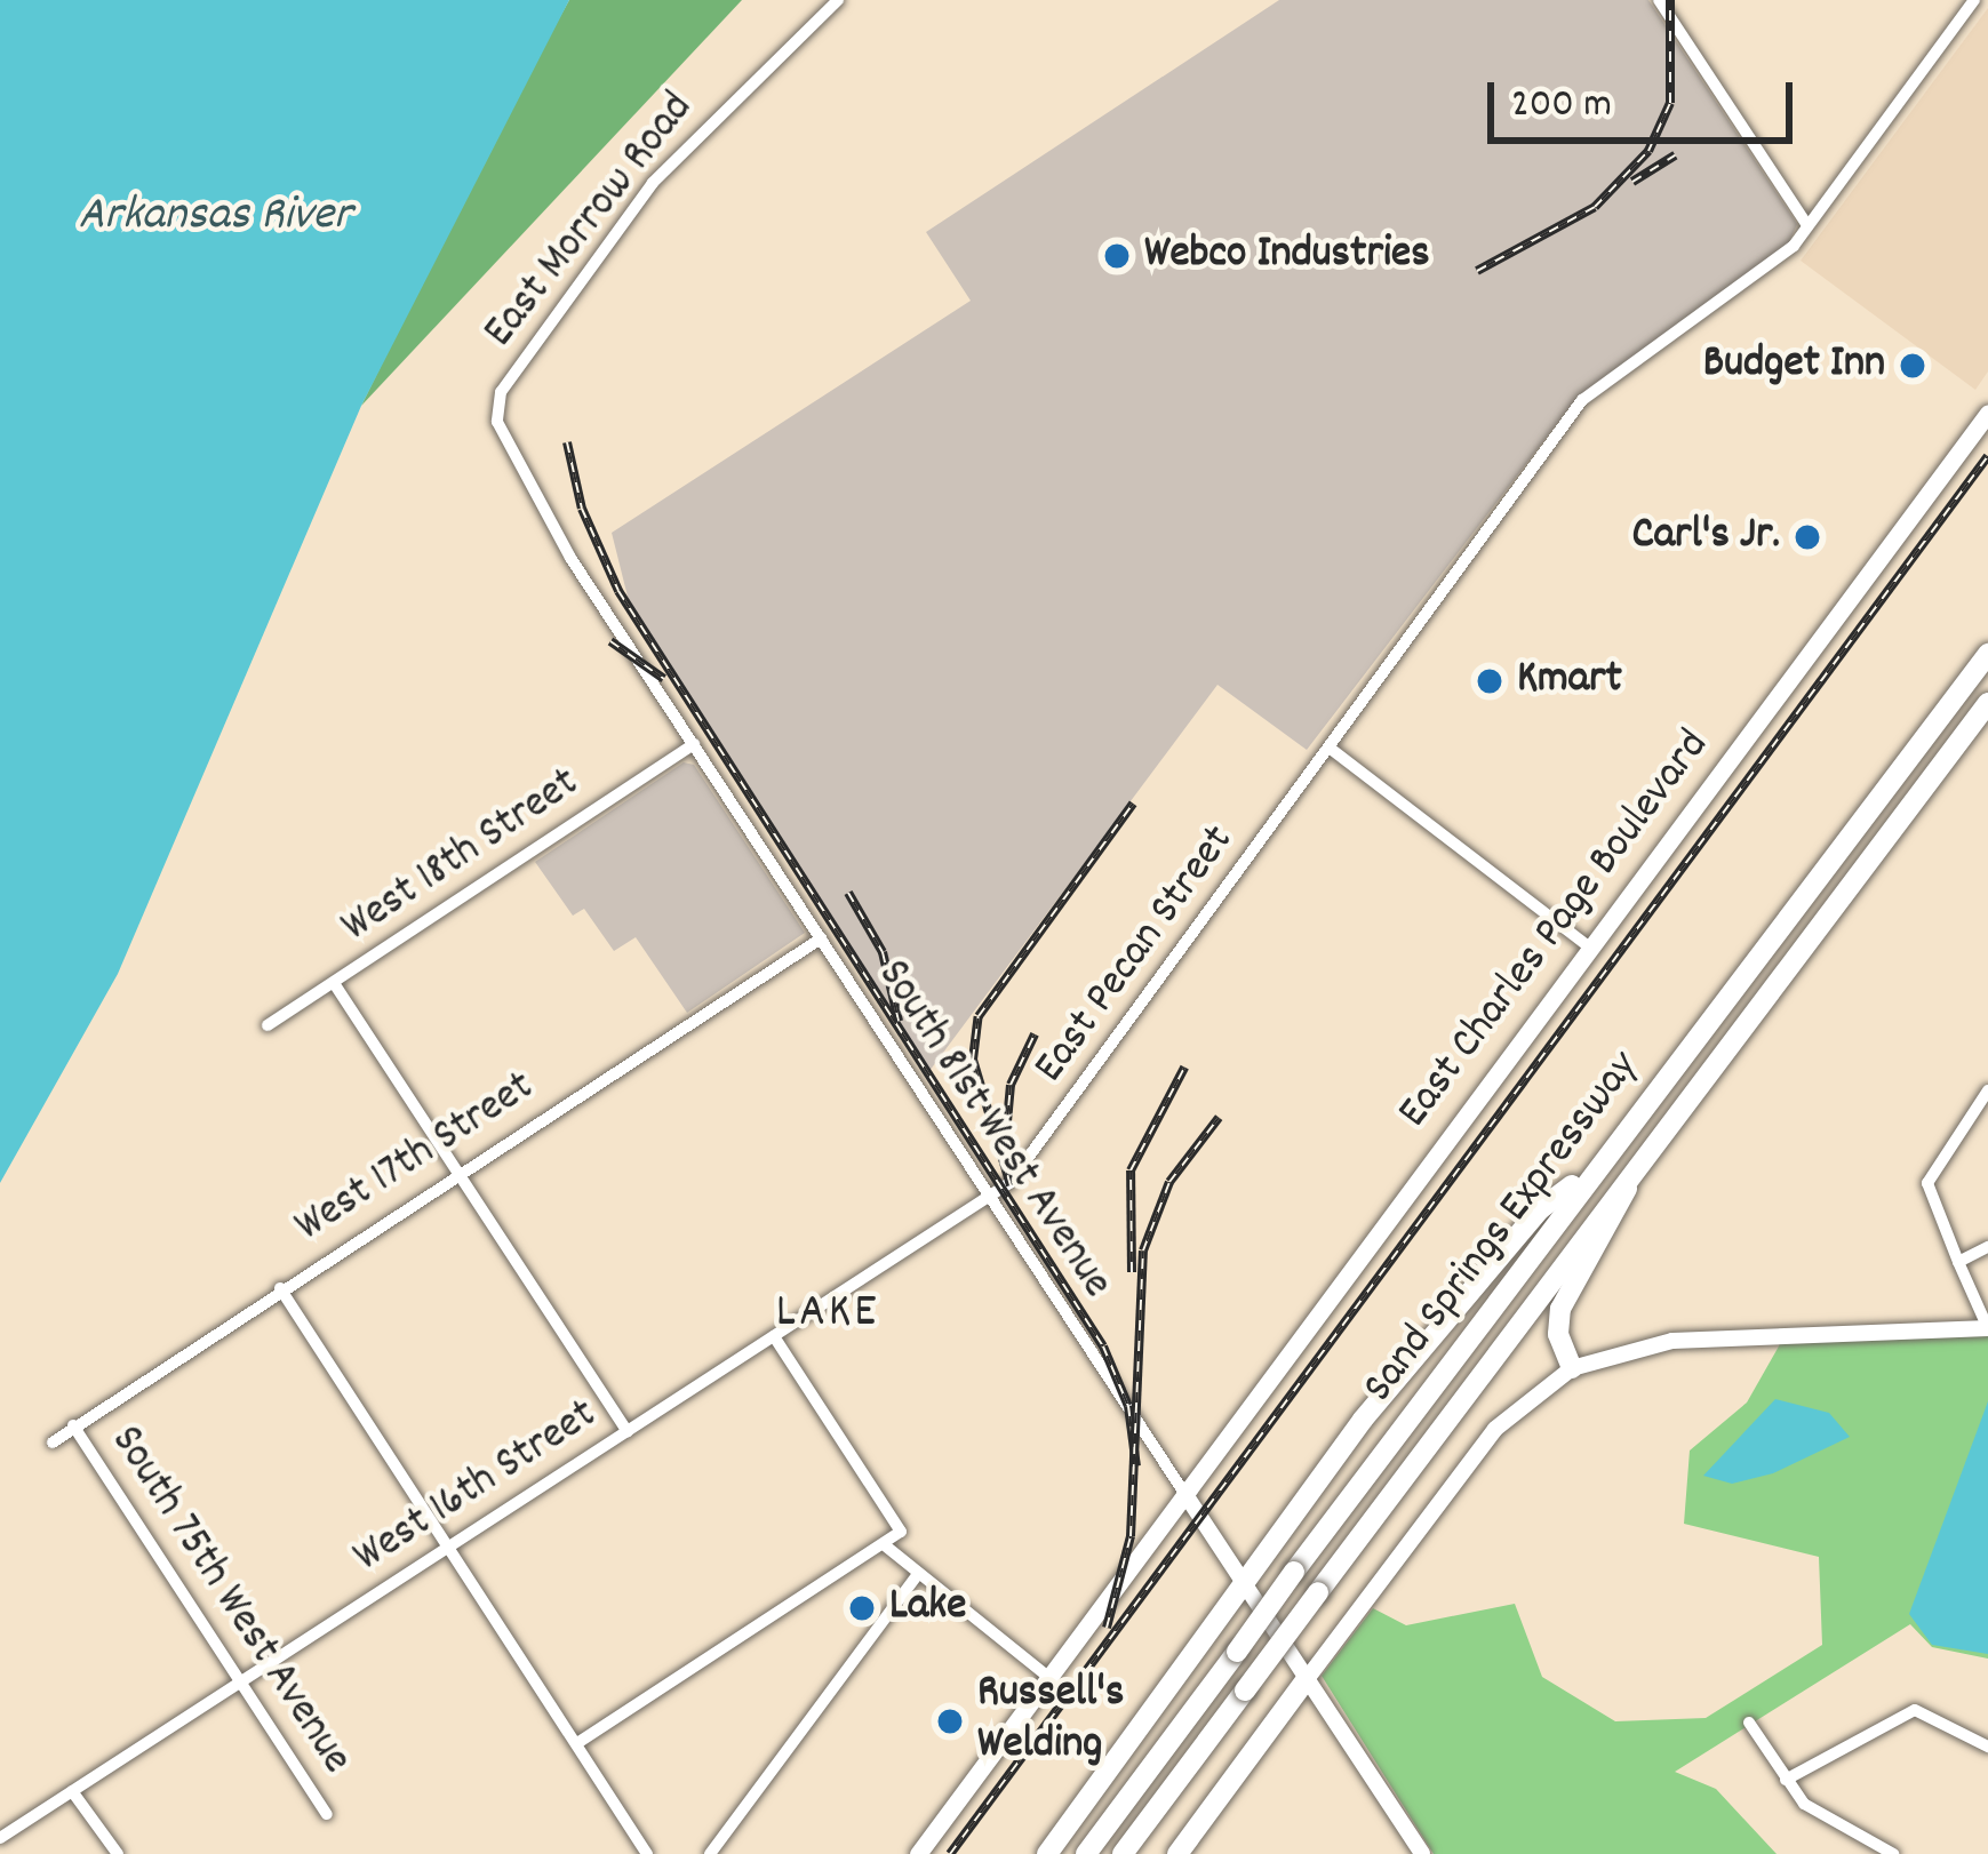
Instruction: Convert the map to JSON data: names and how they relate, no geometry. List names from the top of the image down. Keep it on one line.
{"streets":{"highway":["Sand Springs Expressway"],"main road":["East Charles Page Boulevard"],"street":["East Morrow Road","West 18th Street","East Pecan Street","South 81st West Avenue","West 17th Street","West 16th Street","South 75th West Avenue"]},"crossings":[["East Morrow Road","South 81st West Avenue"],["West 18th Street","South 81st West Avenue"],["East Charles Page Boulevard","South 81st West Avenue"],["East Pecan Street","South 81st West Avenue"],["East Pecan Street","West 16th Street"],["South 81st West Avenue","West 17th Street"],["South 81st West Avenue","West 16th Street"],["West 17th Street","South 75th West Avenue"],["West 16th Street","South 75th West Avenue"]],"districts":["LAKE"],"water":["Arkansas River"],"places":["Webco Industries","Budget Inn","Carl's Jr.","Kmart","Lake","Russell's Welding"],"scale_bar":"200 m"}
